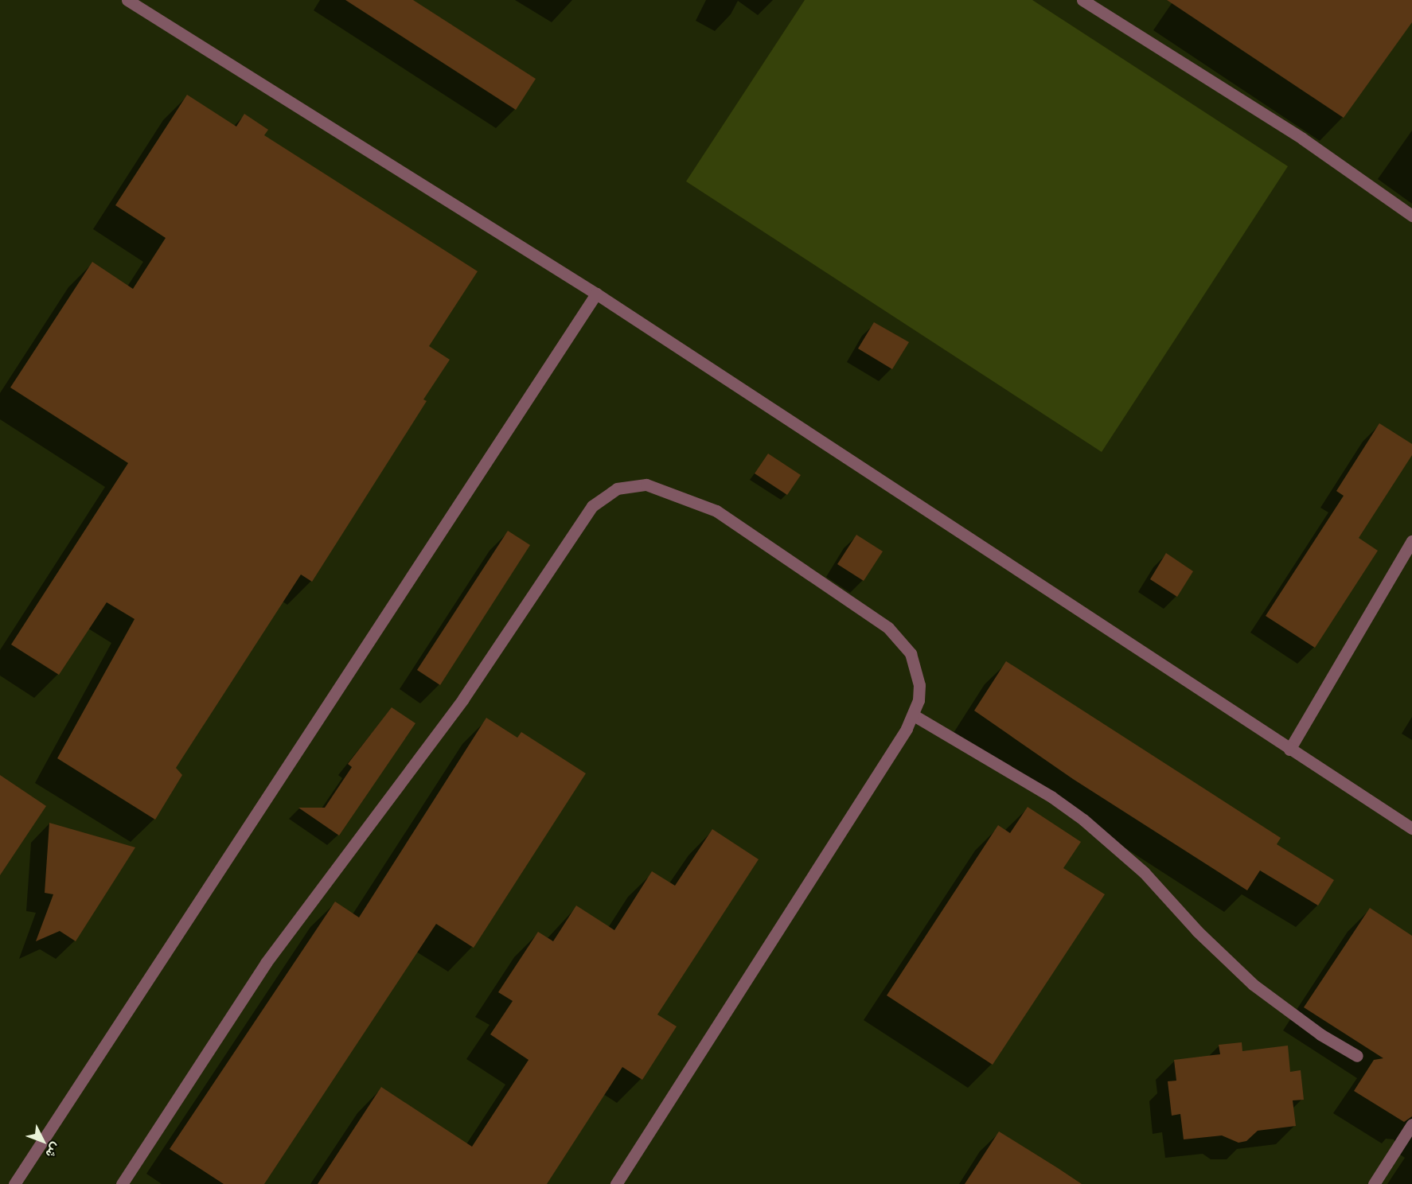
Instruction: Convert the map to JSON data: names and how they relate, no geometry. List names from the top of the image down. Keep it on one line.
{"north":"bottom right"}
